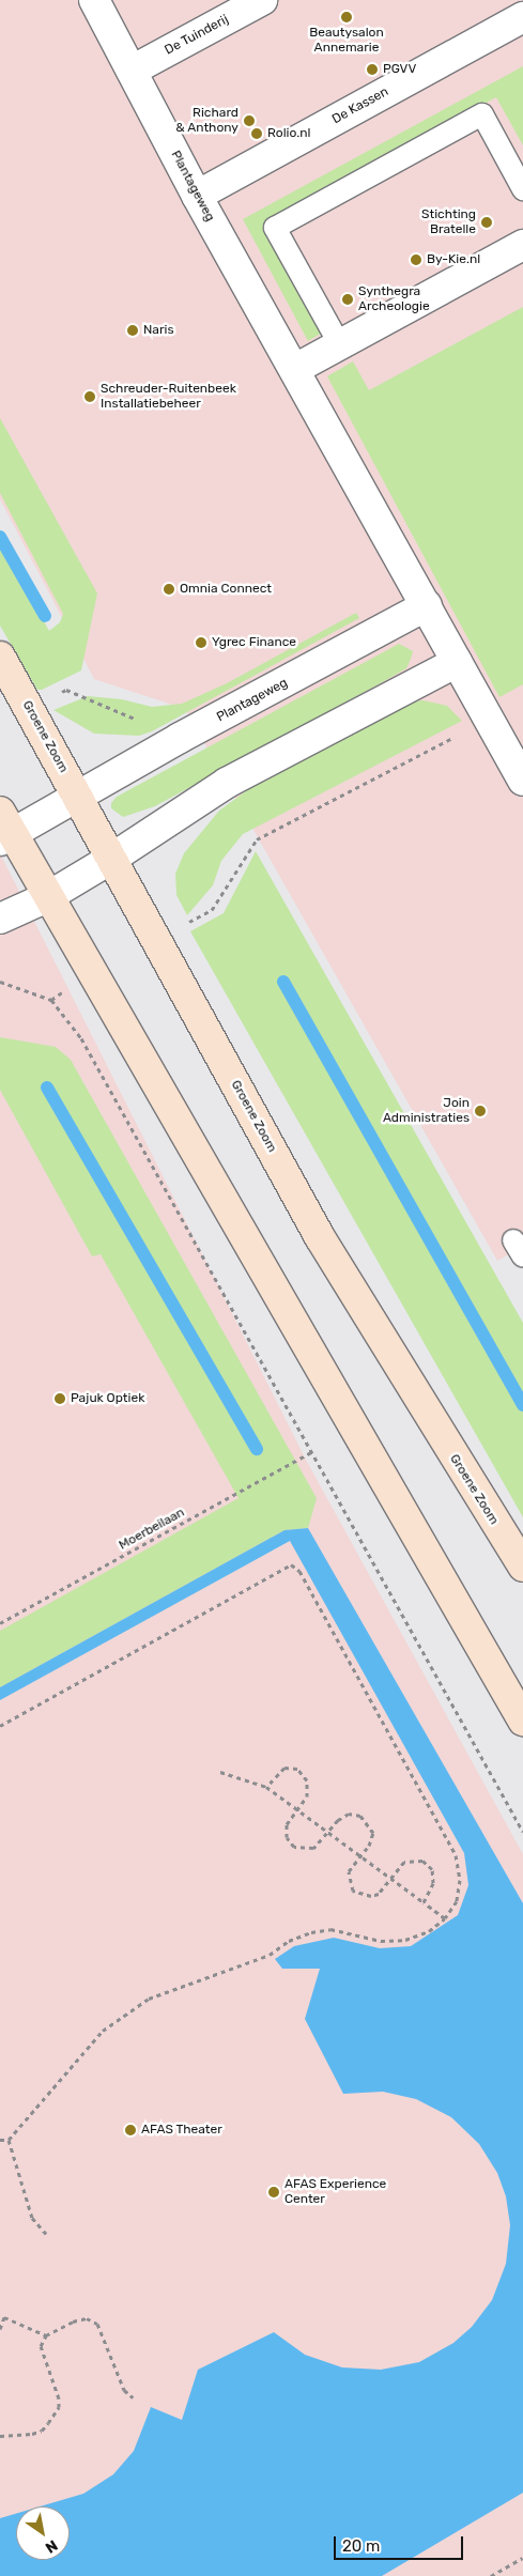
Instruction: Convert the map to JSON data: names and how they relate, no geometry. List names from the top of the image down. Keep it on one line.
{"streets":{"main road":["Groene Zoom"],"street":["De Tuinderij","De Kassen","Plantageweg"],"path":["Moerbeilaan"]},"crossings":[["De Tuinderij","Plantageweg"],["De Kassen","Plantageweg"],["Plantageweg","Groene Zoom"]],"places":["Beautysalon Annemarie","PGVV","Richard & Anthony","Rolio.nl","Stichting Bratelle","By-Kie.nl","Synthegra Archeologie","Naris","Schreuder-Ruitenbeek Installatiebeheer","Omnia Connect","Ygrec Finance","Join Administraties","Pajuk Optiek","AFAS Theater","AFAS Experience Center"],"scale_bar":"20 m","north":"bottom right"}
